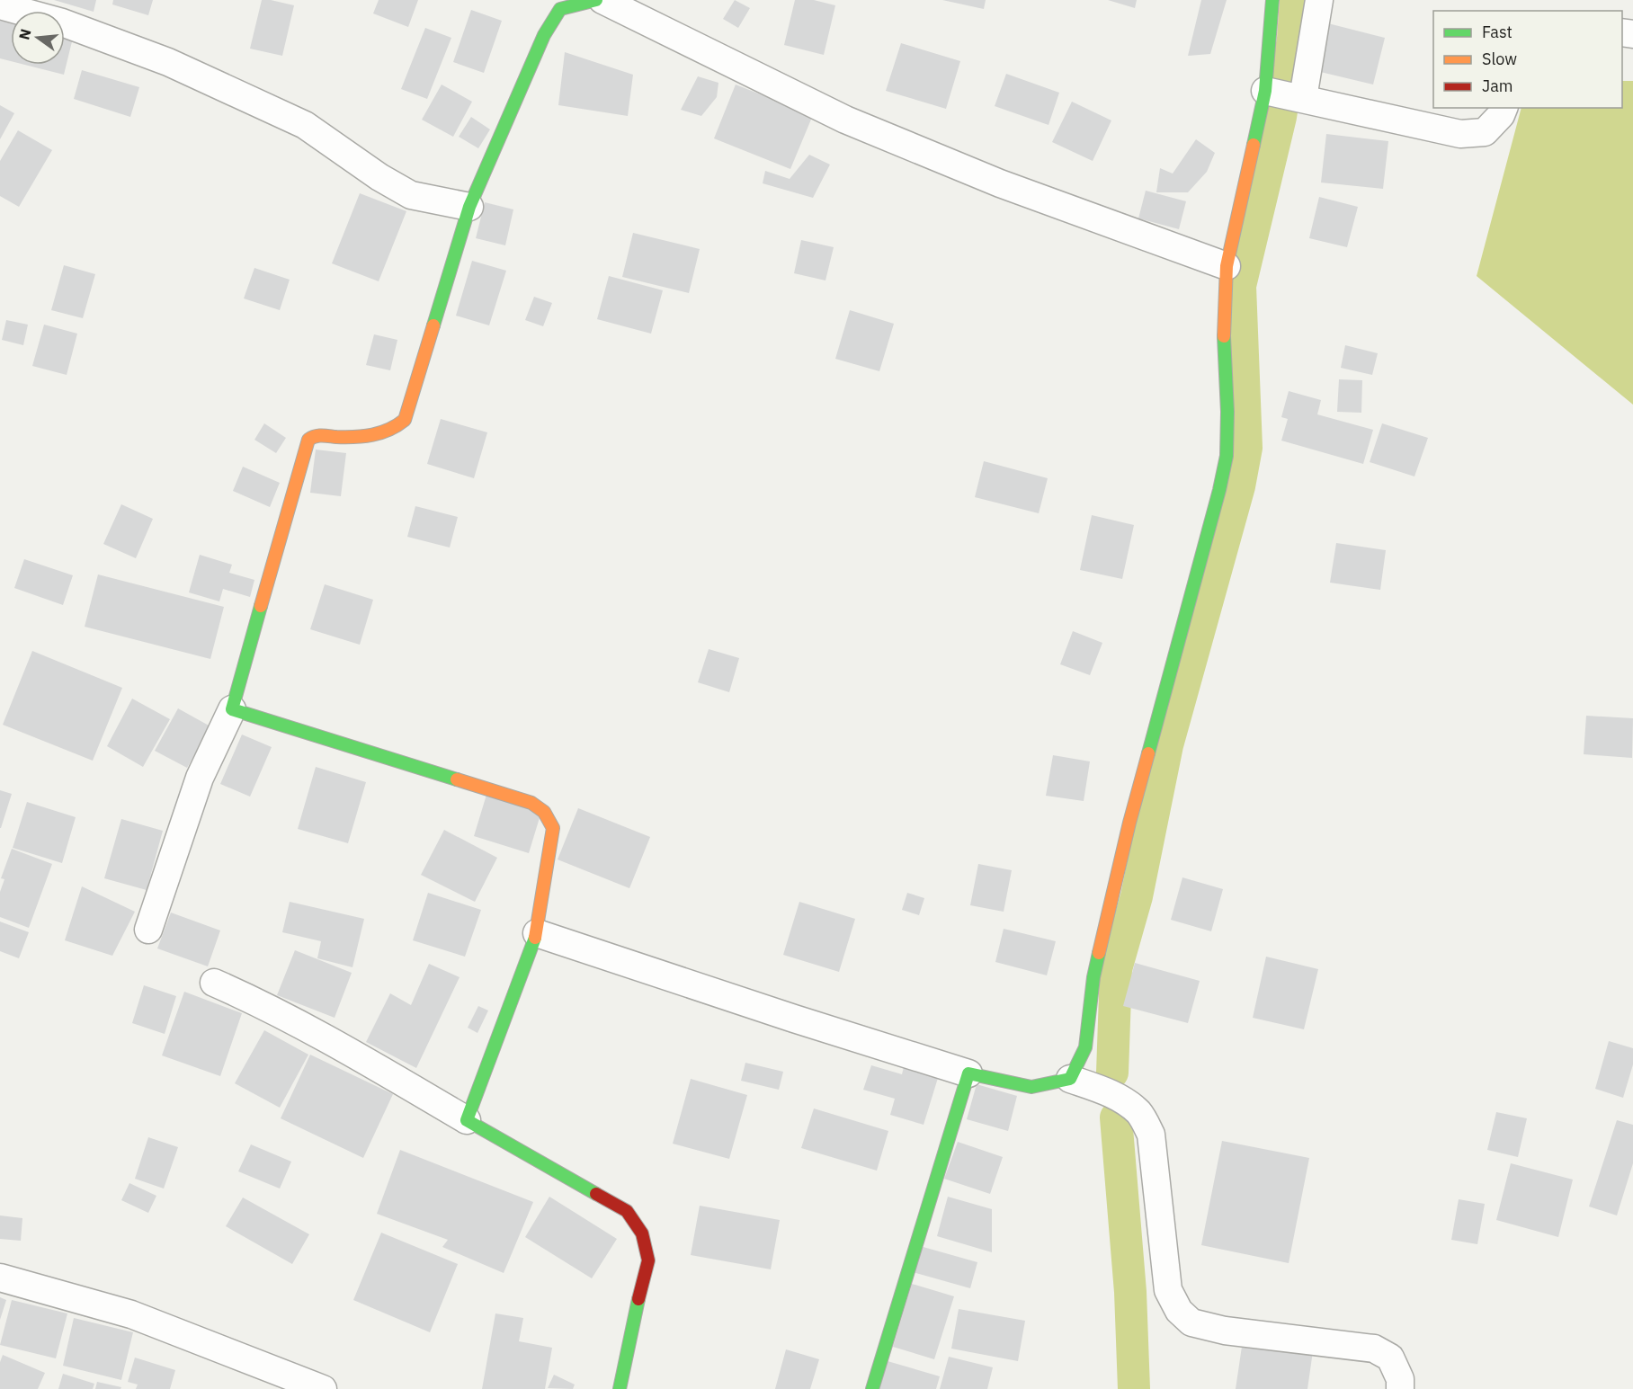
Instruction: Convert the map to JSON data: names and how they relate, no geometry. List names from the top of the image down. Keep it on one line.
{"legend":["Fast","Slow","Jam"],"north":"left"}
